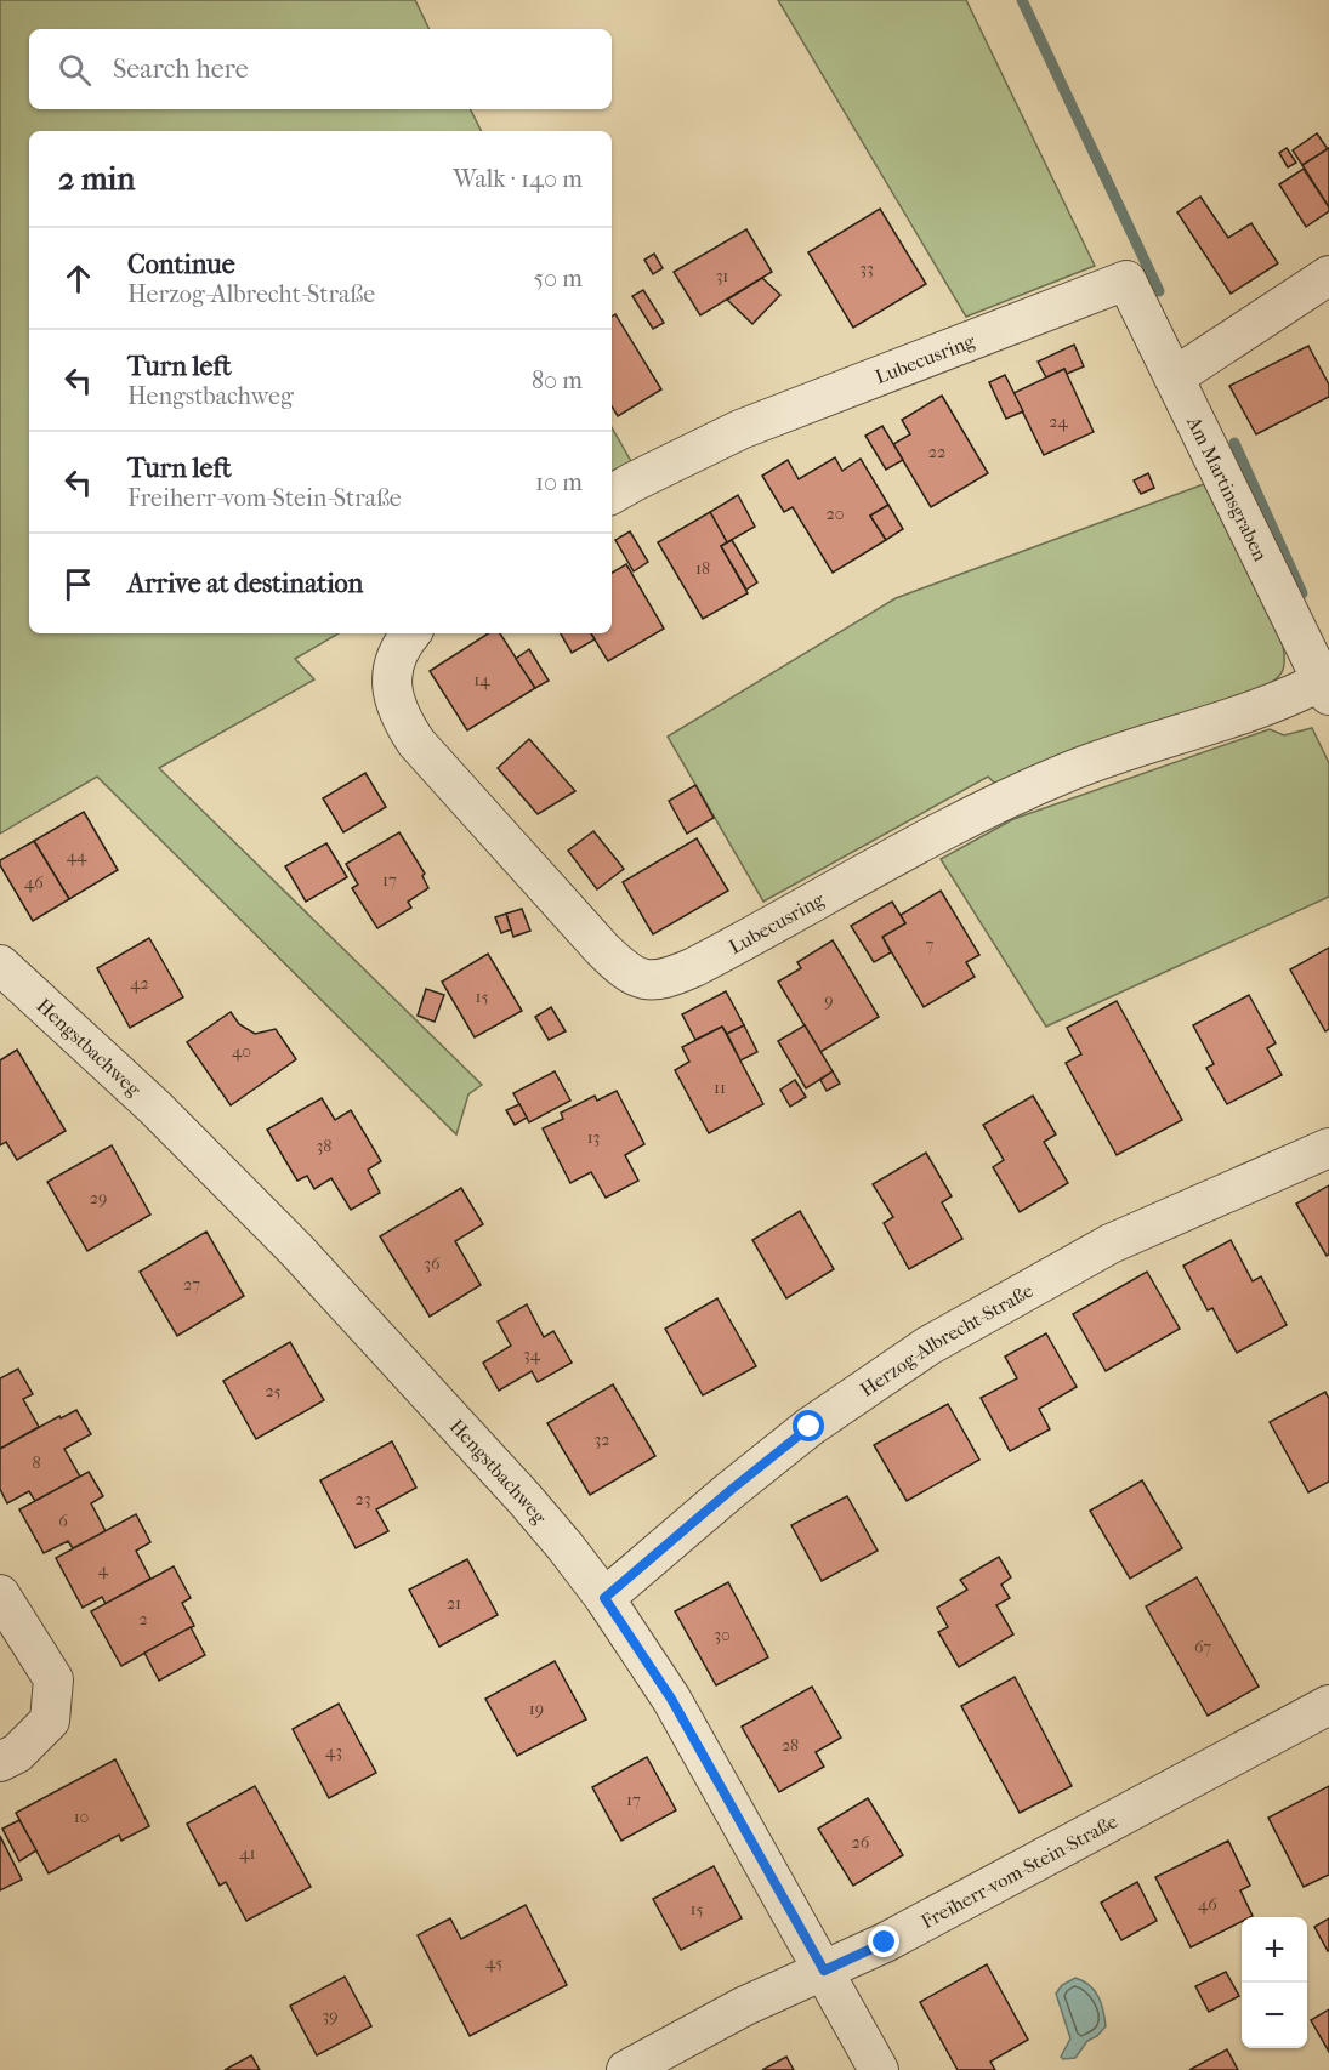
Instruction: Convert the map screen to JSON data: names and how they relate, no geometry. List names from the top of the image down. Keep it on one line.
{"streets":{"street":["Lubecusring","Am Martinsgraben","Hengstbachweg","Herzog-Albrecht-Straße","Freiherr-vom-Stein-Straße"]},"crossings":[["Lubecusring","Am Martinsgraben"],["Hengstbachweg","Herzog-Albrecht-Straße"],["Hengstbachweg","Freiherr-vom-Stein-Straße"]],"house_numbers":["33","31","24","22","20","18","14","44","17","46","7","42","15","9","40","11","13","38","29","36","27","34","25","32","8","23","6","4","21","2","30","67","19","28","43","17","10","26","41","46","15","45","39"],"page":{"search":"Search here","heading":["2 min","Walk · 140 m"],"list":[["Continue","Herzog-Albrecht-Straße","50 m"],["Turn left","Hengstbachweg","80 m"],["Turn left","Freiherr-vom-Stein-Straße","10 m"],"Arrive at destination"],"map_buttons":["+","−"]}}
